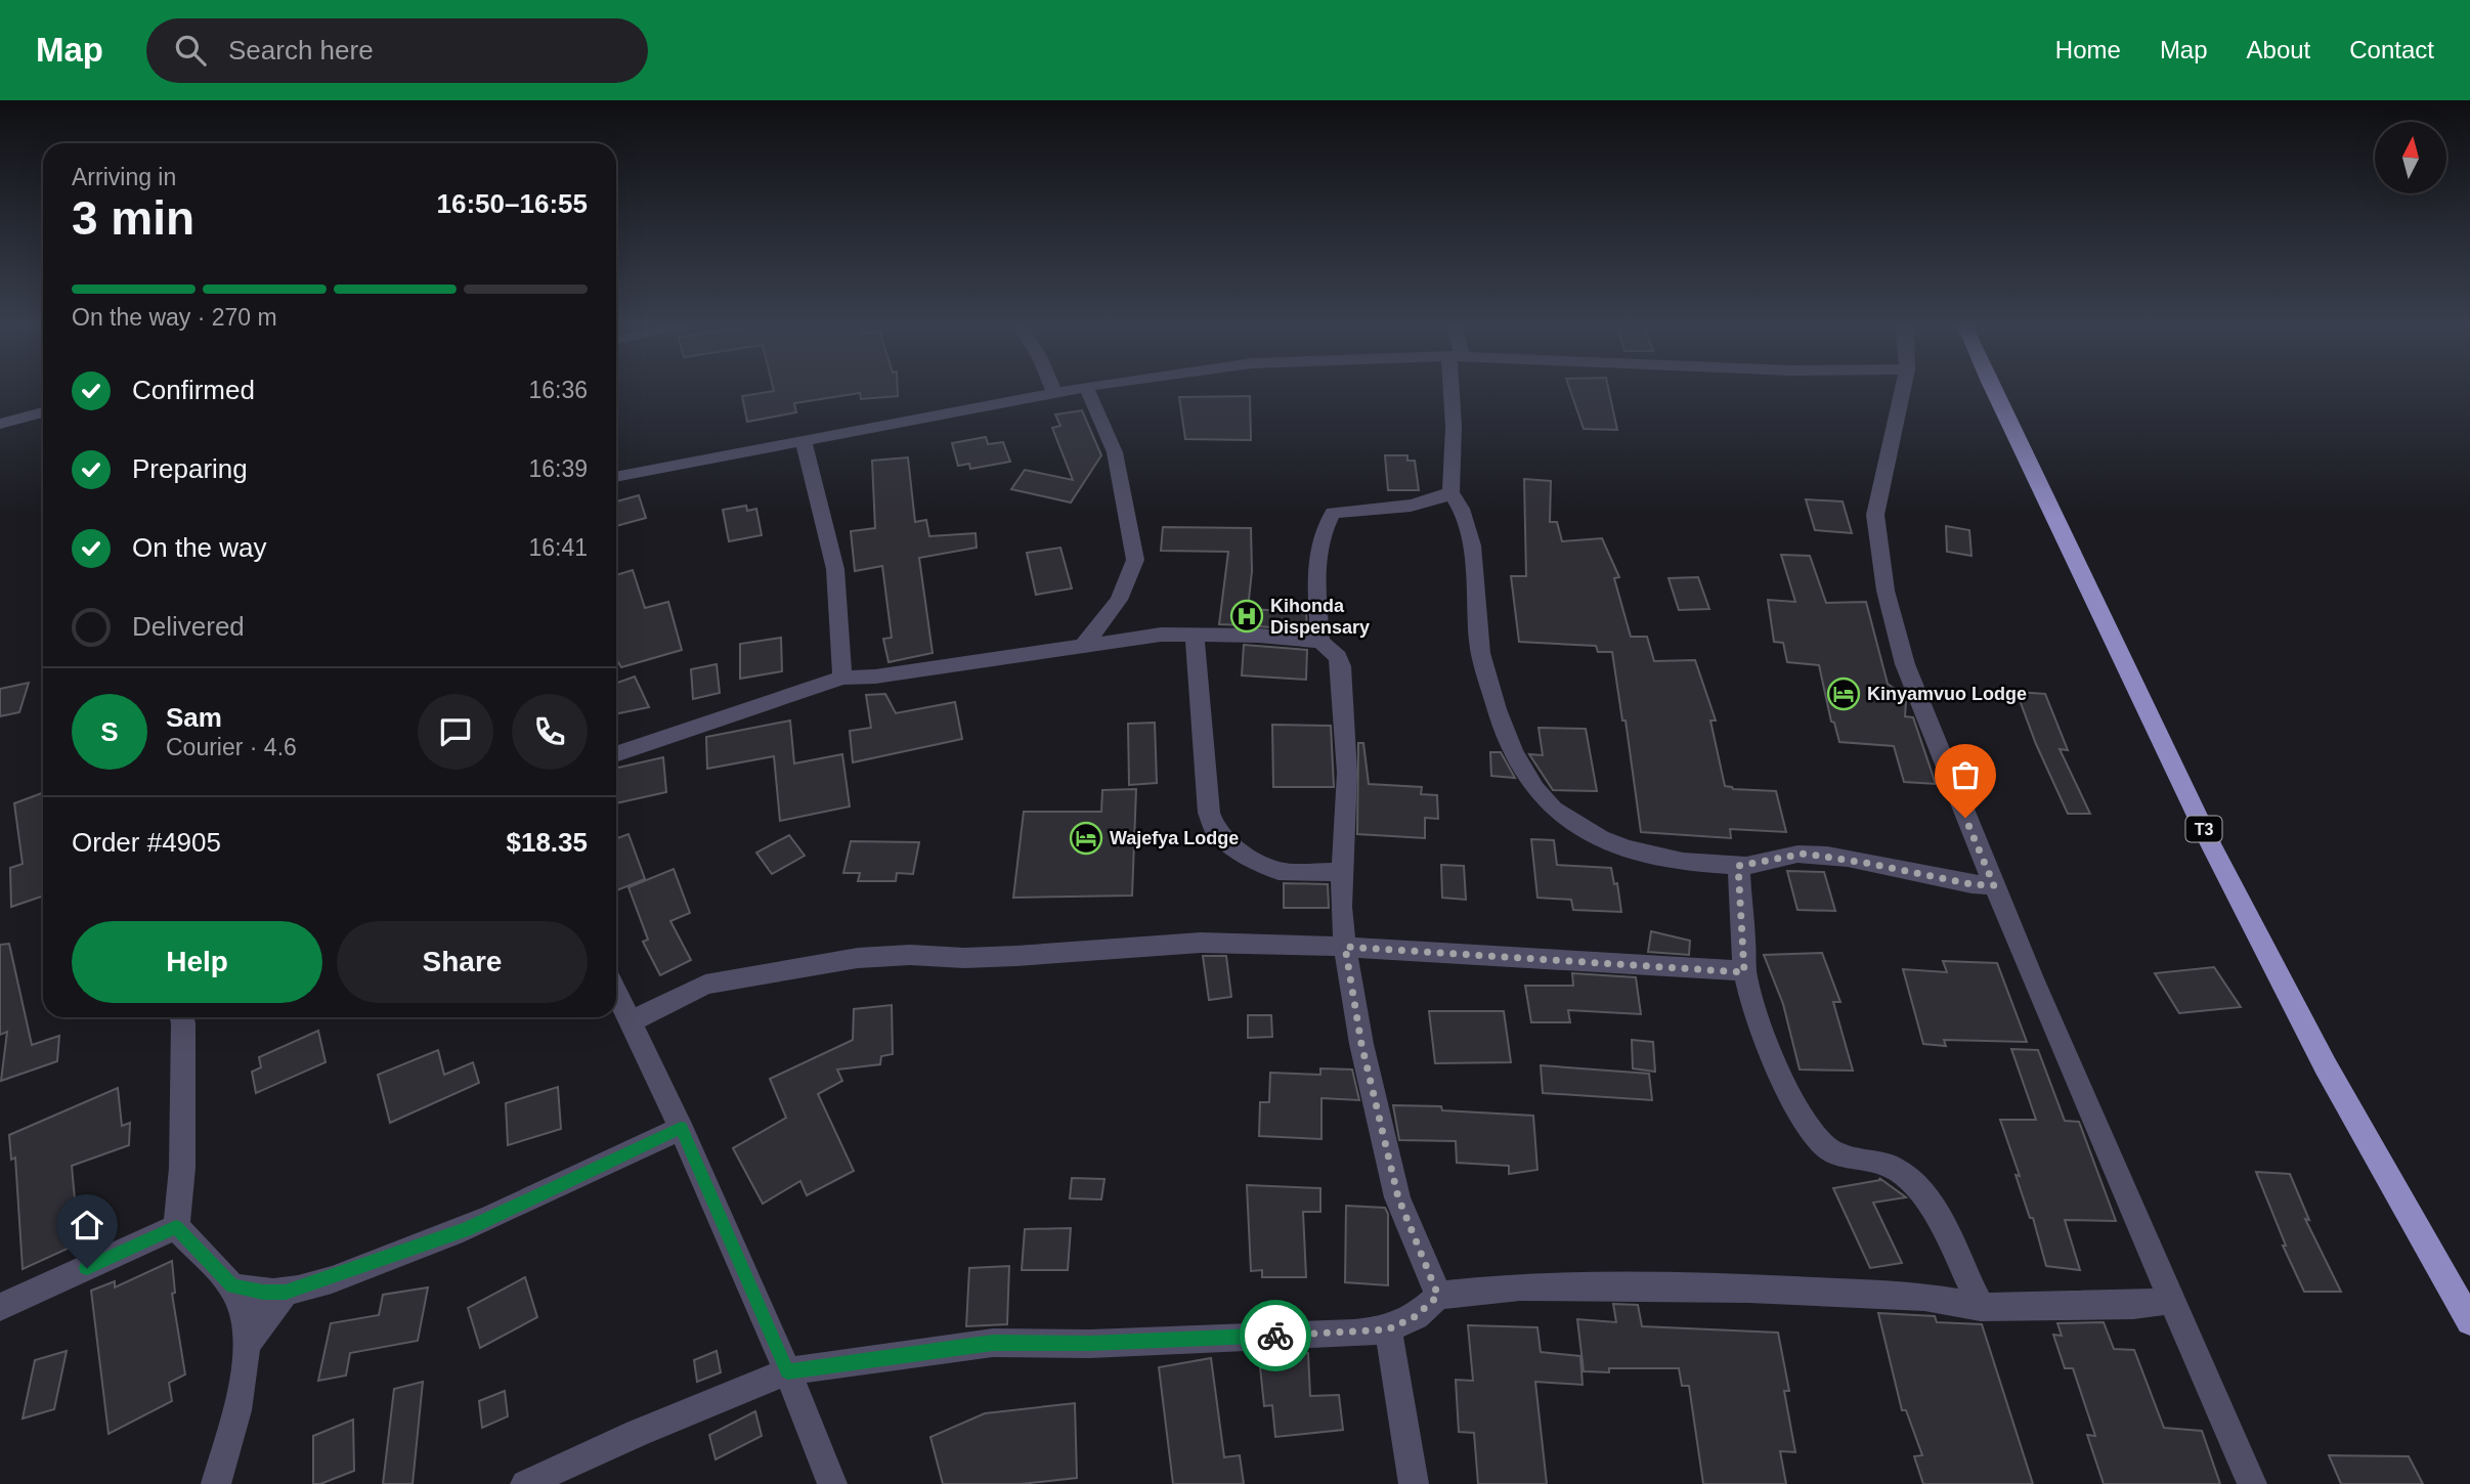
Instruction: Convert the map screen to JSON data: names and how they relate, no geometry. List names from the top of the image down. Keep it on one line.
{"streets":{"highway":["T3"]},"places":{"hospital":["Kihonda Dispensary"],"hotel":["Kinyamvuo Lodge","Wajefya Lodge"]},"north":"top","page":{"header":"Map","search":"Search here","nav":["Home","Map","About","Contact"],"heading":["3 min","Arriving in","16:50–16:55"],"panel":["Sam","Courier · 4.6","Order #4905","$18.35"],"bar":"On the way · 270 m","list":[["Confirmed","16:36"],["Preparing","16:39"],["On the way","16:41"],"Delivered"],"round":"S","buttons":["Help","Share"]}}
